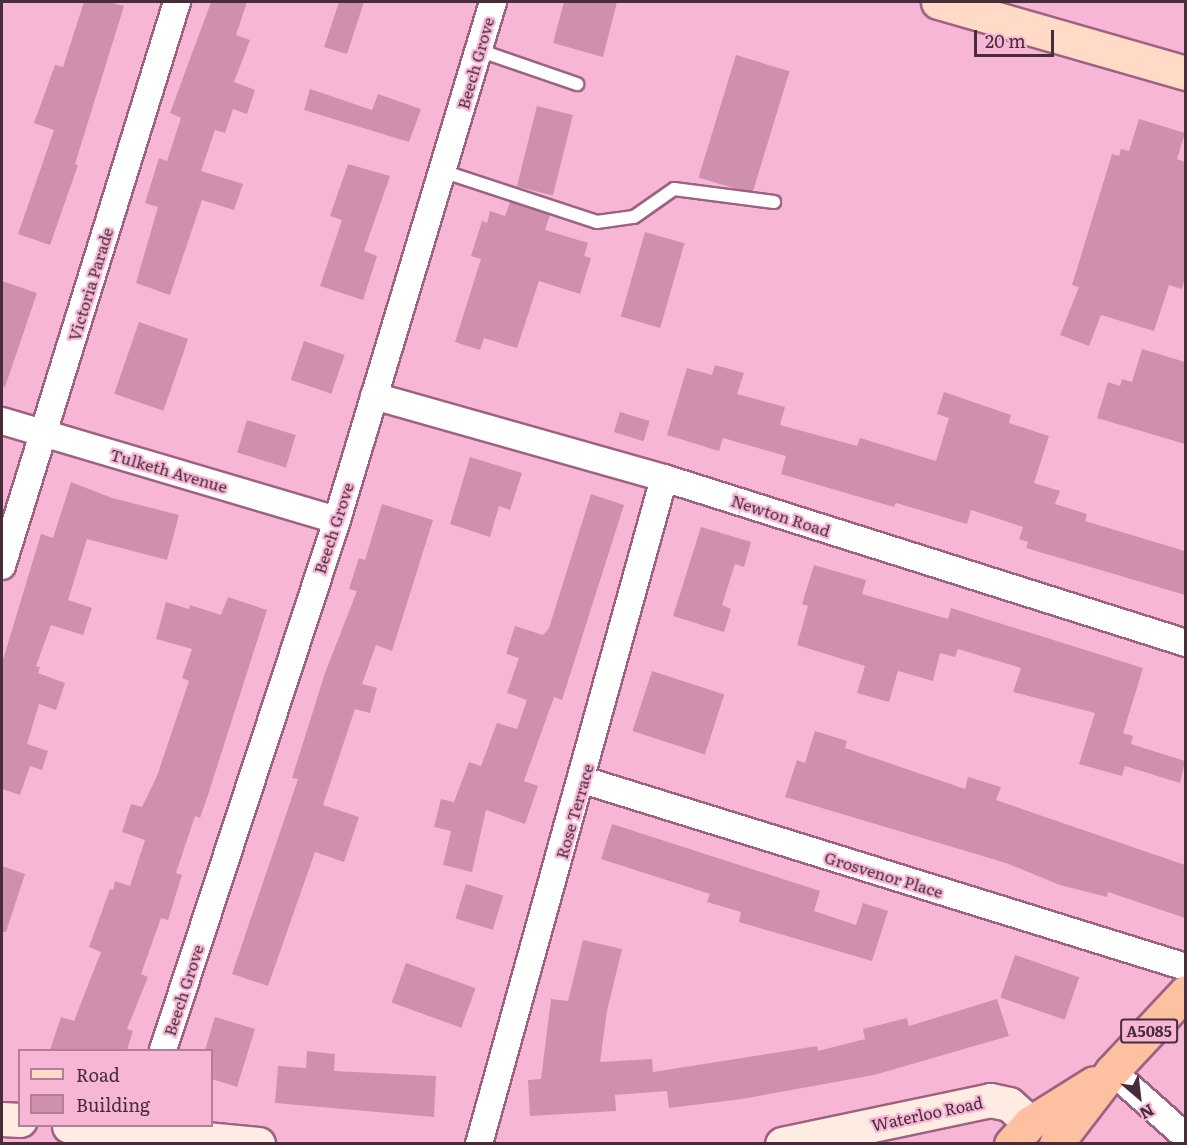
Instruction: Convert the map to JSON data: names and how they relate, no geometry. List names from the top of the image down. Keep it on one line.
{"streets":{"highway":["A5085"],"street":["Beech Grove","Victoria Parade","Tulketh Avenue","Newton Road","Rose Terrace","Grosvenor Place","Waterloo Road"]},"crossings":[["Beech Grove","Tulketh Avenue"],["Beech Grove","Newton Road"],["Victoria Parade","Tulketh Avenue"],["Newton Road","Rose Terrace"],["Rose Terrace","Grosvenor Place"],["A5085","Waterloo Road"]],"legend":["Road","Building"],"scale_bar":"20 m","north":"bottom right"}
